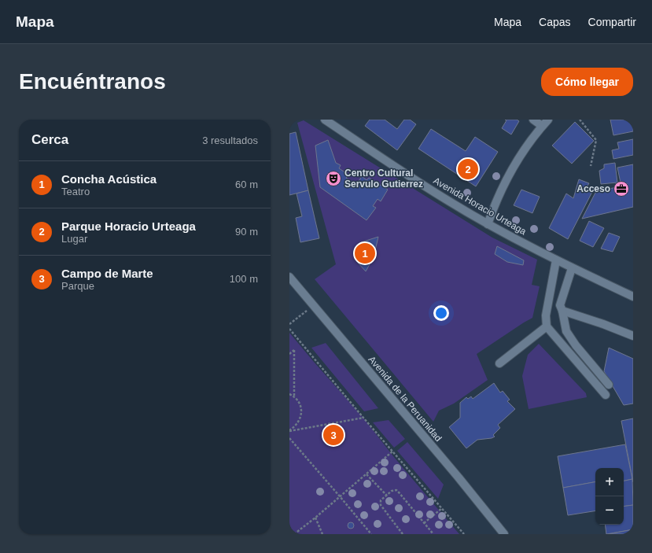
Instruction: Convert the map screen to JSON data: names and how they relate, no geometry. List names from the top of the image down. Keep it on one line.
{"streets":{"street":["Avenida Horacio Urteaga","Avenida de la Peruanidad"]},"places":{"theatre":["Centro Cultural Servulo Gutierrez"],"office":["Acceso"]},"page":{"header":"Mapa","nav":["Mapa","Capas","Compartir"],"buttons":"Cómo llegar","title":"Encuéntranos","heading":["Cerca","3 resultados"],"pins":["2","1","3"],"list":[{"mark":"1","name":"Concha Acústica","note":"Teatro","value":"60 m"},{"mark":"2","name":"Parque Horacio Urteaga","note":"Lugar","value":"90 m"},{"mark":"3","name":"Campo de Marte","note":"Parque","value":"100 m"}],"map_buttons":["+","−"]}}
